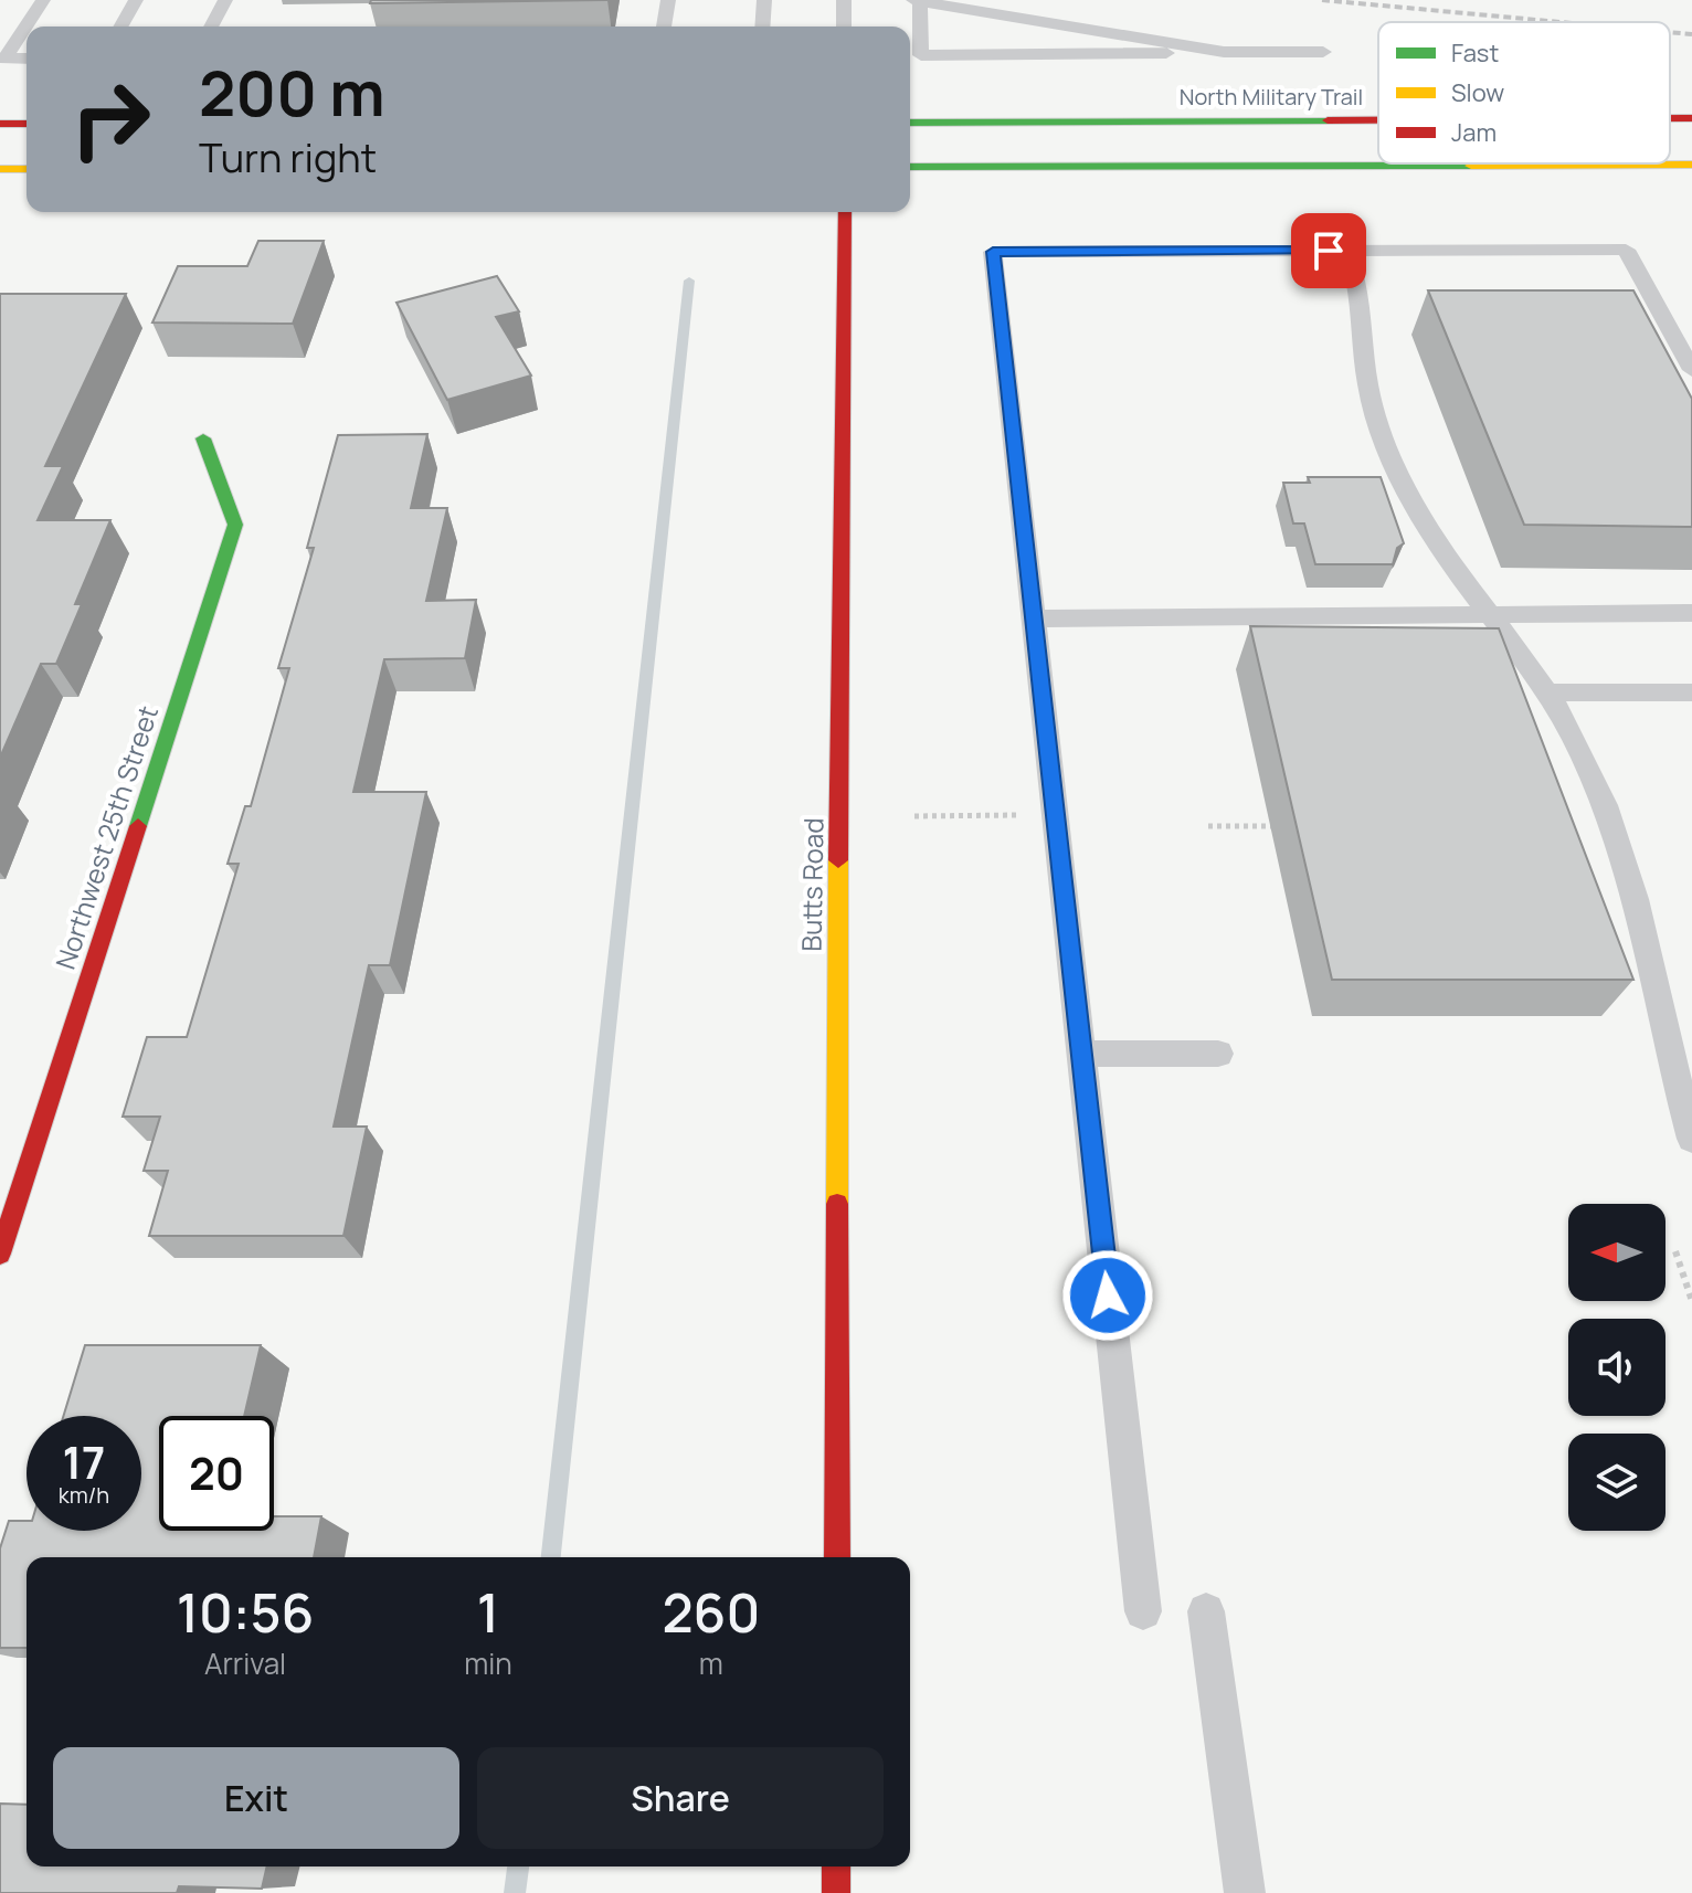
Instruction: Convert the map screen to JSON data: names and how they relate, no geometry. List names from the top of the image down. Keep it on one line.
{"streets":{"street":["North Military Trail","Northwest 25th Street","Butts Road"]},"legend":["Fast","Slow","Jam"],"north":"left","page":{"turn":["200 m","Turn right"],"speed":"17 km/h","limit":"20","eta":["10:56","Arrival","1","min","260","m"],"buttons":["Exit","Share"]}}
